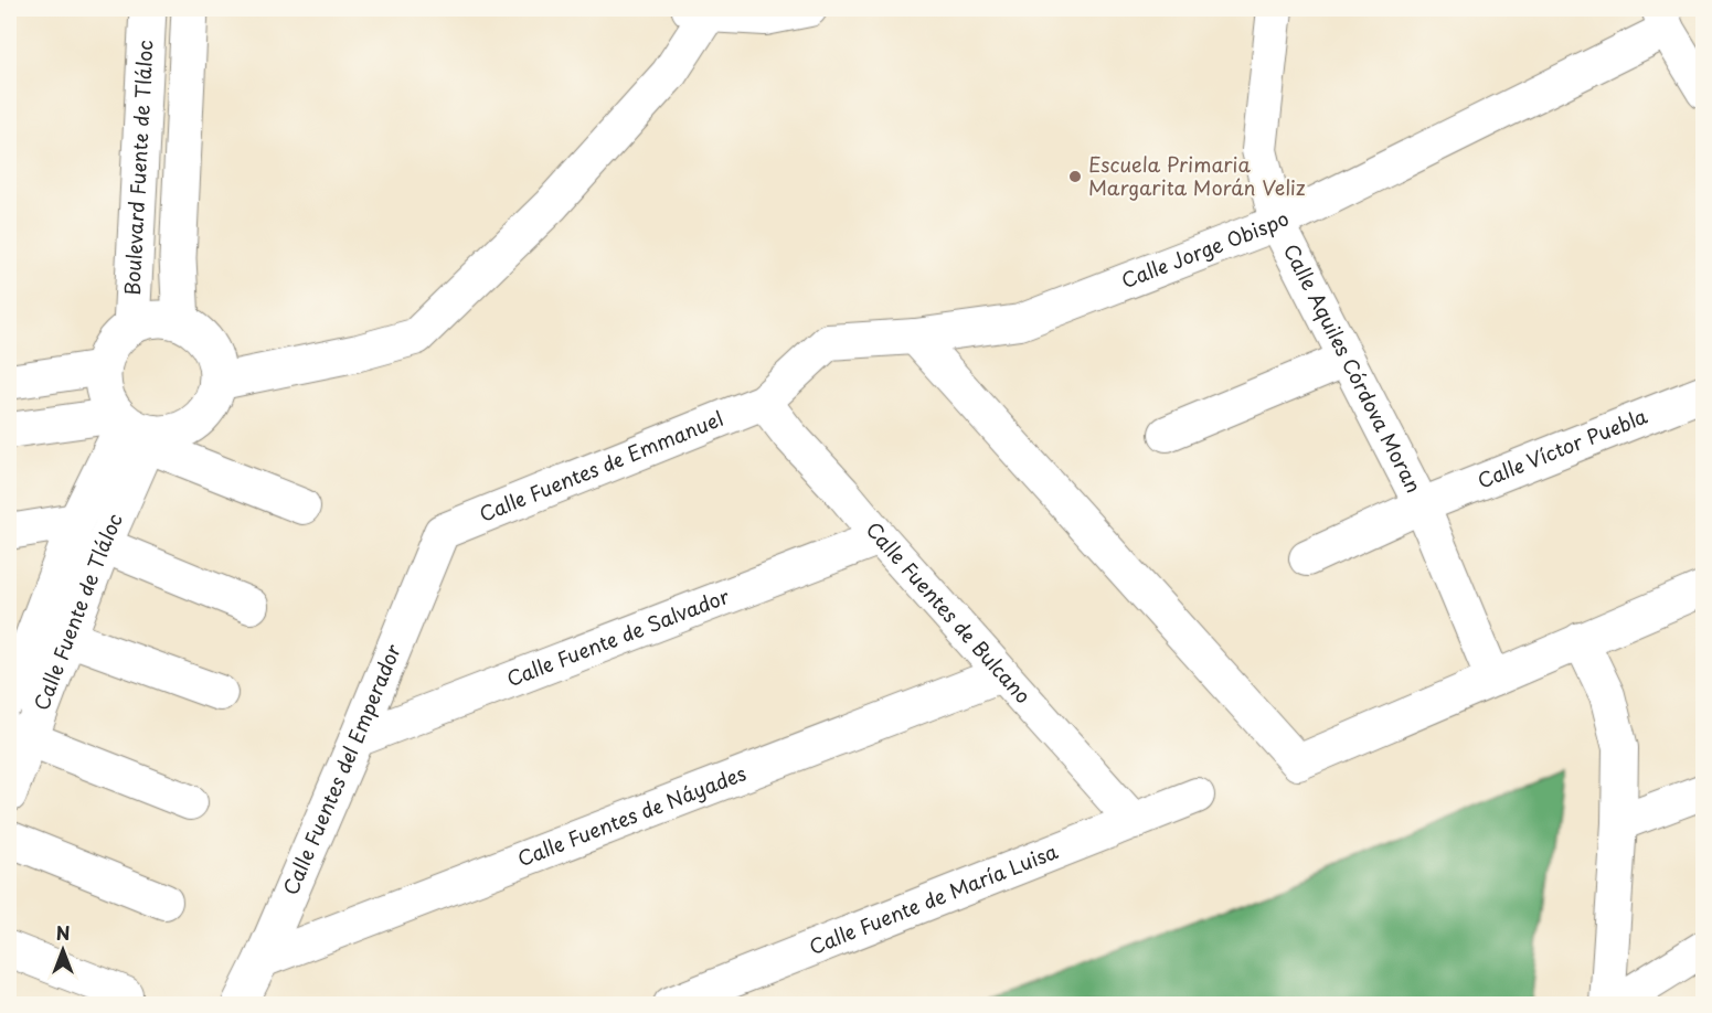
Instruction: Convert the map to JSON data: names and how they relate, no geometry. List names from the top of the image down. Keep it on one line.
{"streets":{"street":["Boulevard Fuente de Tláloc","Calle Jorge Obispo","Calle Aquiles Córdova Moran","Calle Víctor Puebla","Calle Fuentes de Emmanuel","Calle Fuente de Tláloc","Calle Fuentes de Bulcano","Calle Fuente de Salvador","Calle Fuentes del Emperador","Calle Fuentes de Náyades","Calle Fuente de María Luisa"]},"crossings":[["Boulevard Fuente de Tláloc","Calle Fuente de Tláloc"],["Calle Jorge Obispo","Calle Aquiles Córdova Moran"],["Calle Jorge Obispo","Calle Fuentes de Emmanuel"],["Calle Jorge Obispo","Calle Fuentes de Bulcano"],["Calle Aquiles Córdova Moran","Calle Víctor Puebla"],["Calle Fuentes de Emmanuel","Calle Fuentes de Bulcano"],["Calle Fuentes de Emmanuel","Calle Fuentes del Emperador"],["Calle Fuentes de Bulcano","Calle Fuente de Salvador"],["Calle Fuentes de Bulcano","Calle Fuentes de Náyades"],["Calle Fuentes de Bulcano","Calle Fuente de María Luisa"],["Calle Fuente de Salvador","Calle Fuentes del Emperador"],["Calle Fuentes del Emperador","Calle Fuentes de Náyades"]],"places":["Escuela Primaria Margarita Morán Veliz"],"north":"top"}
